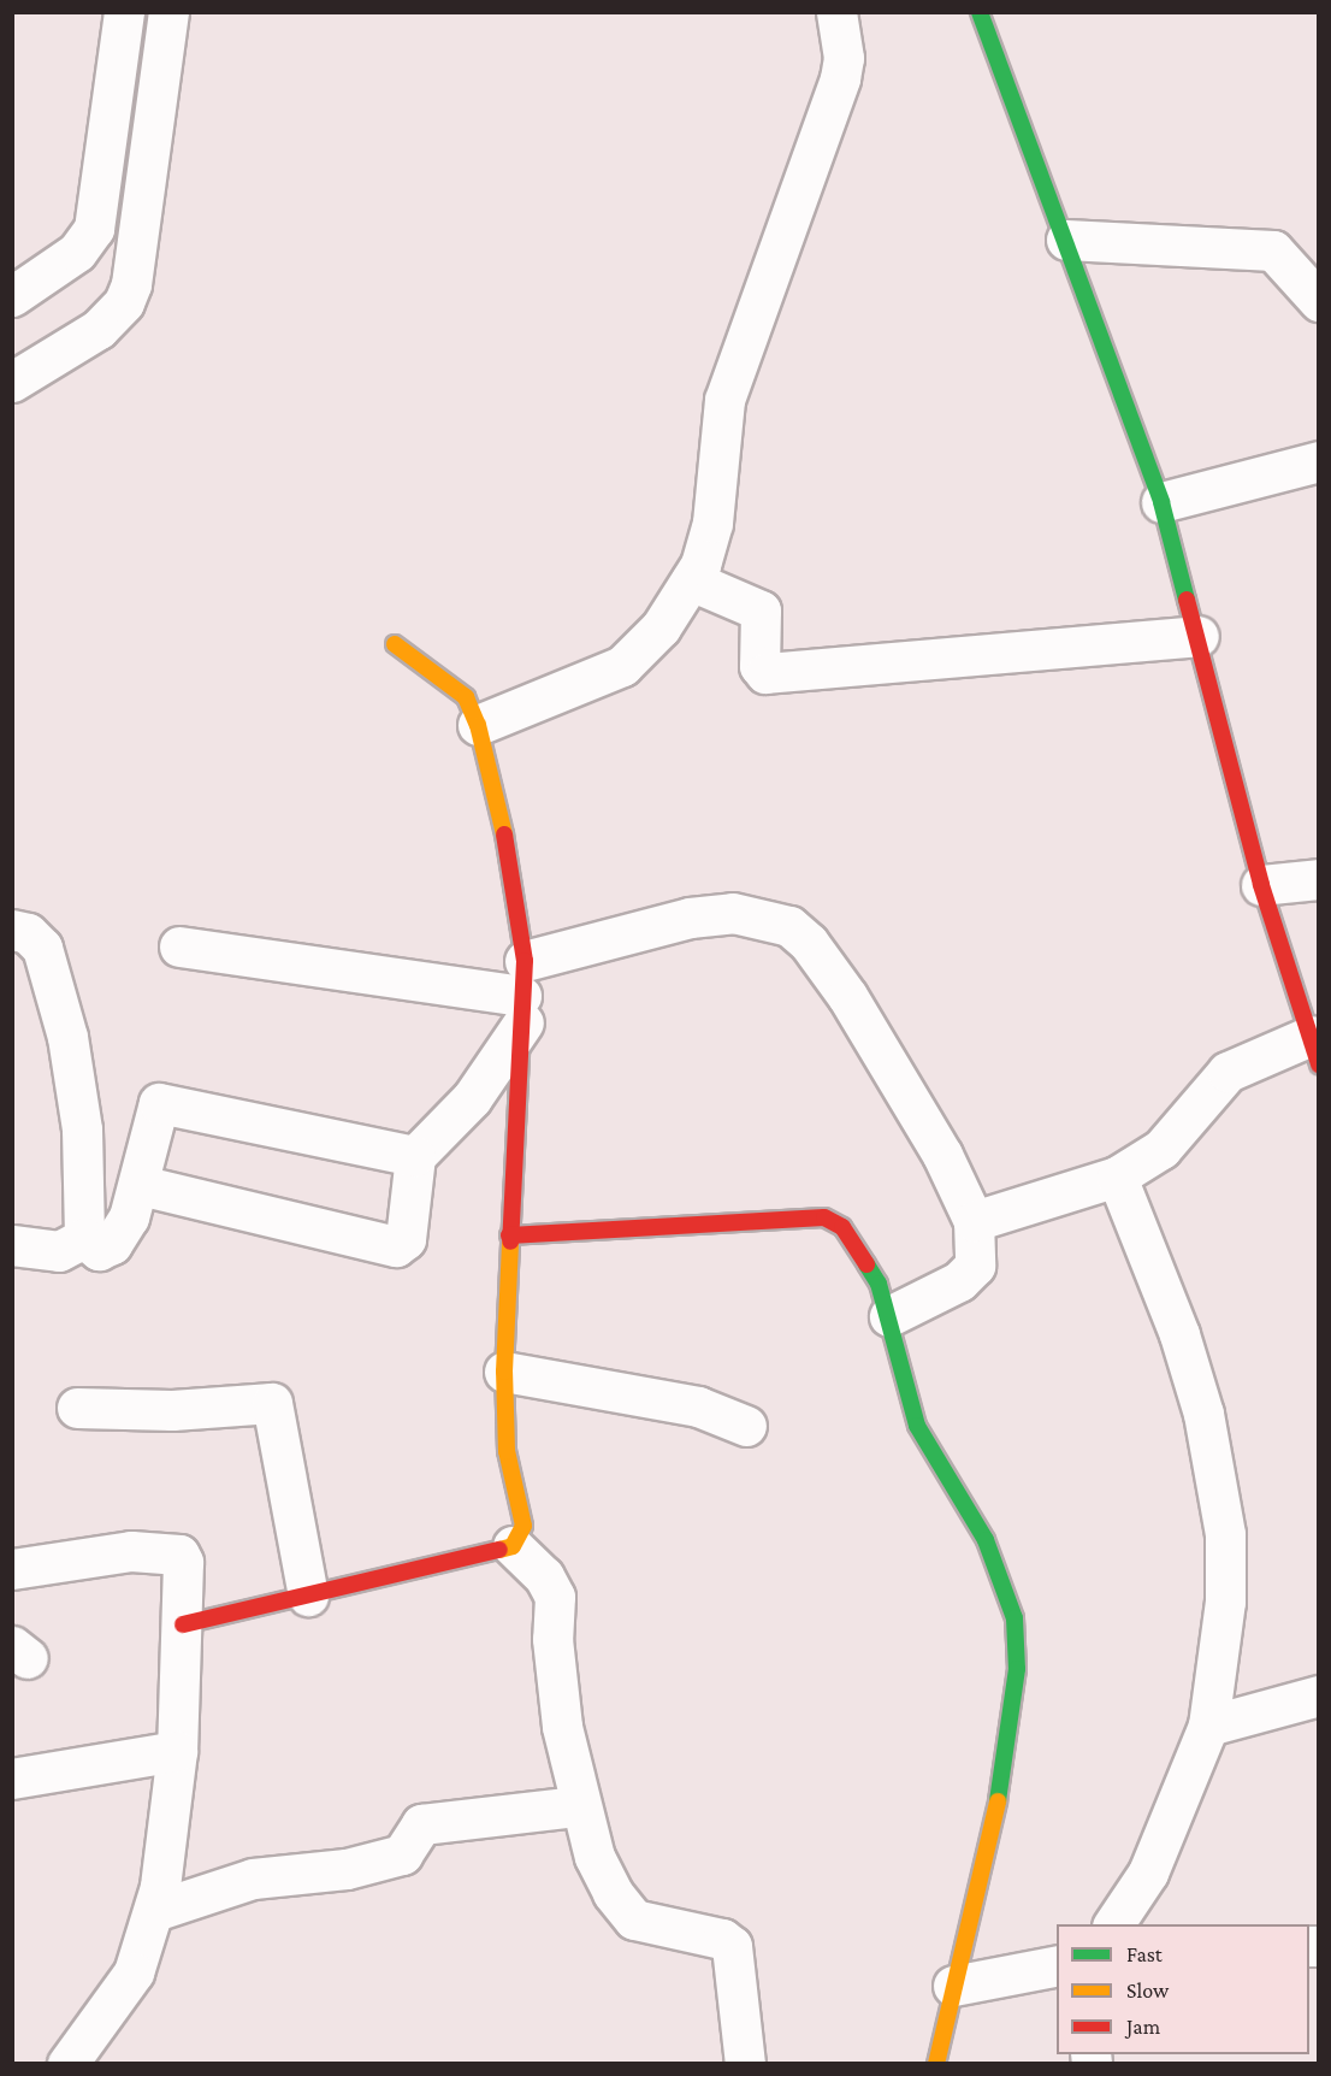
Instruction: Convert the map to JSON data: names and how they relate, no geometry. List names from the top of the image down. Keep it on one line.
{"legend":["Fast","Slow","Jam"]}
